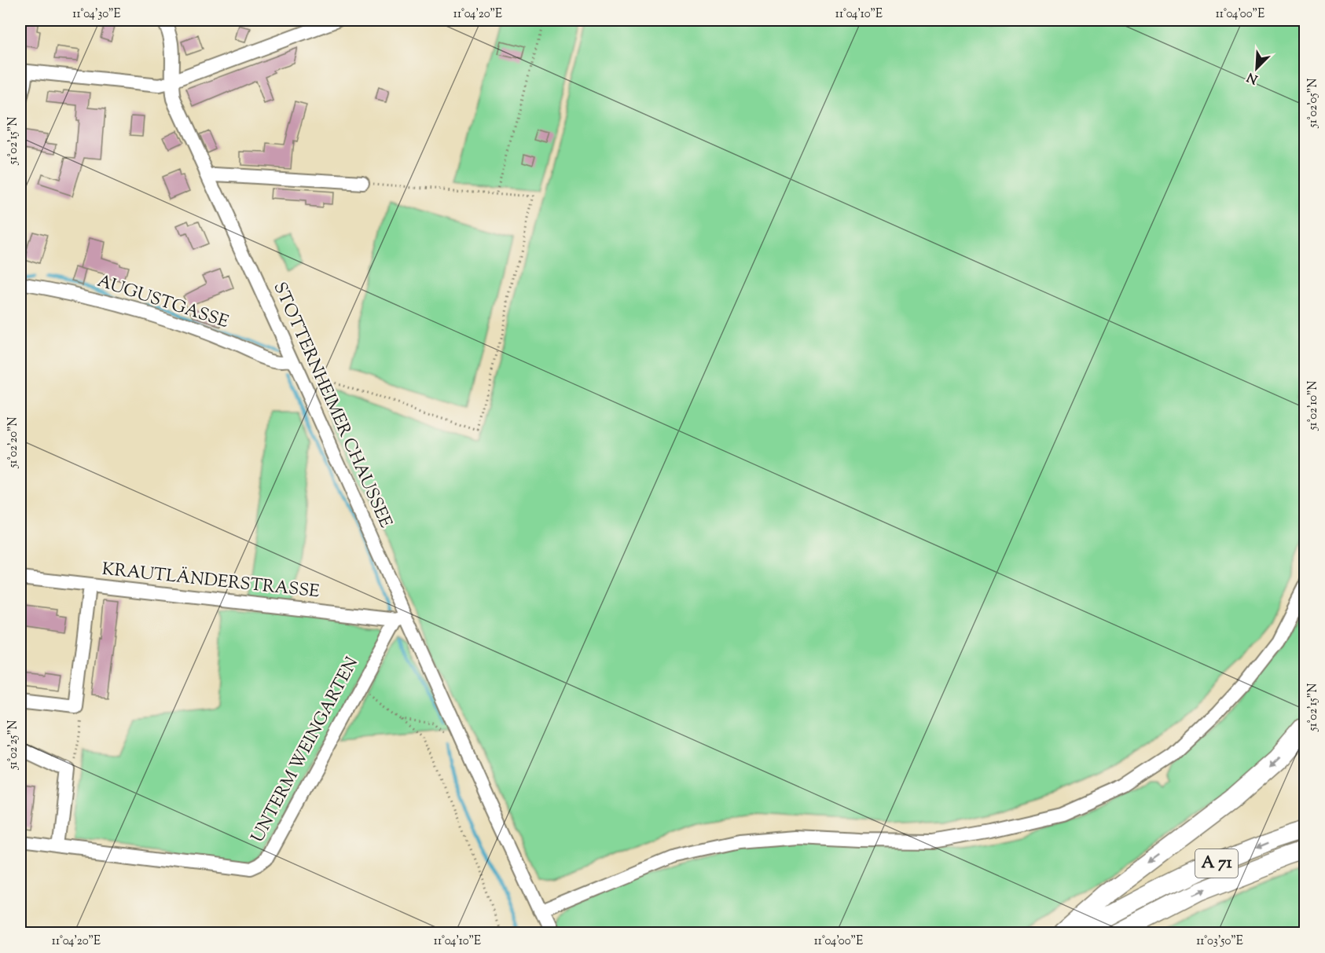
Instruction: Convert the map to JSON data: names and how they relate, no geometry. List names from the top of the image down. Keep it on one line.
{"streets":{"highway":["A 71"],"street":["AUGUSTGASSE","STOTTERNHEIMER CHAUSSEE","KRAUTLÄNDERSTRASSE","UNTERM WEINGARTEN"]},"crossings":[["AUGUSTGASSE","STOTTERNHEIMER CHAUSSEE"],["STOTTERNHEIMER CHAUSSEE","KRAUTLÄNDERSTRASSE"],["STOTTERNHEIMER CHAUSSEE","UNTERM WEINGARTEN"],["KRAUTLÄNDERSTRASSE","UNTERM WEINGARTEN"]],"north":"bottom left","coordinates":["11°04'30\"E","11°04'20\"E","11°04'10\"E","11°04'00\"E","51°02'05\"N","51°02'15\"N","51°02'10\"N","51°02'20\"N","51°02'25\"N","11°03'50\"E"]}
